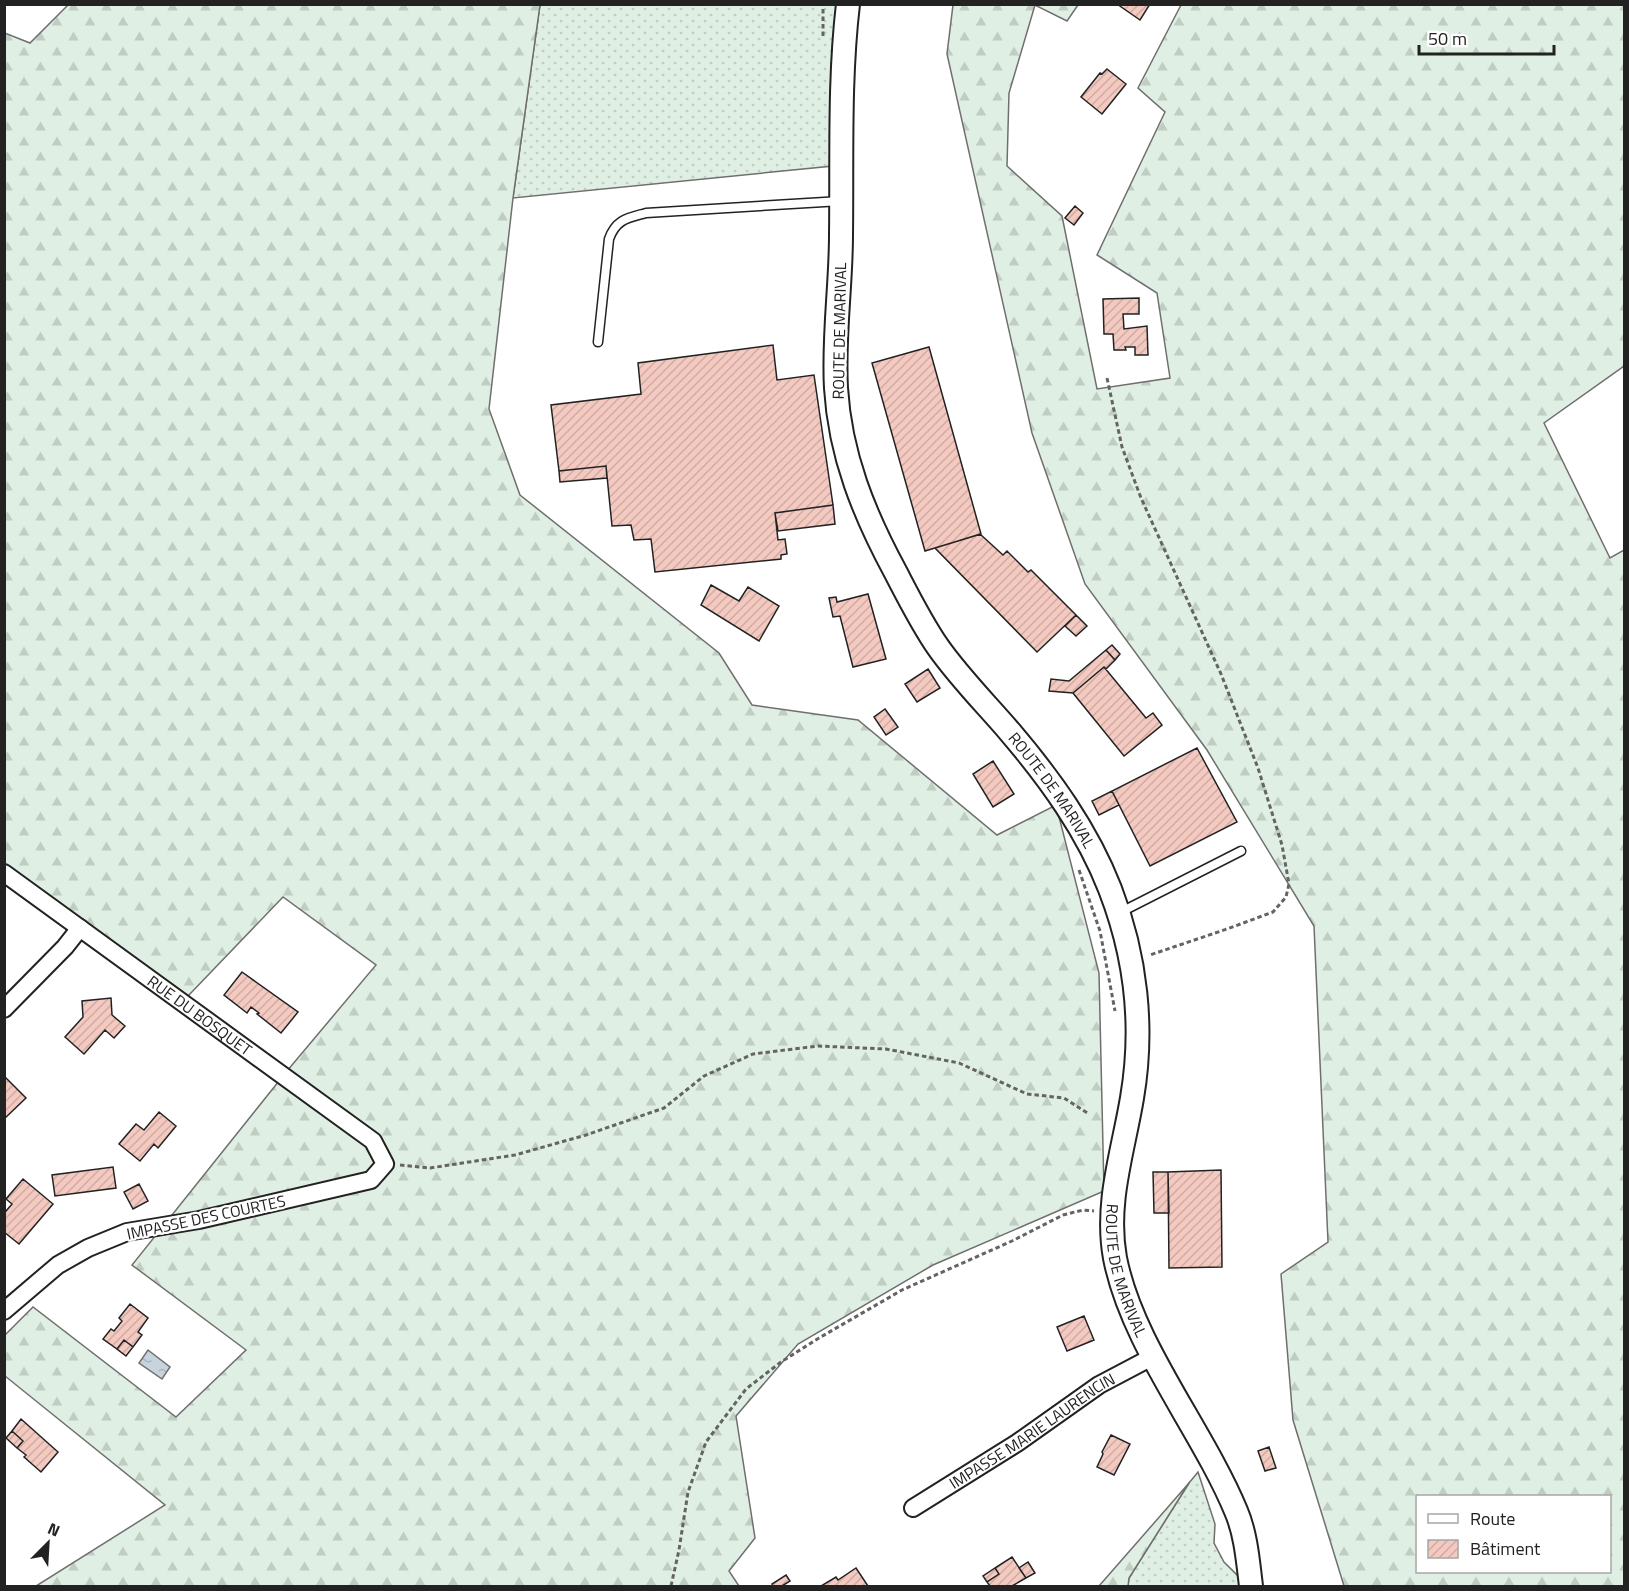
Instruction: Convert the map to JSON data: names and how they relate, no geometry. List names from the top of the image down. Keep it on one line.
{"streets":{"main road":["ROUTE DE MARIVAL"],"street":["RUE DU BOSQUET","IMPASSE DES COURTES","IMPASSE MARIE LAURENCIN"]},"crossings":[["ROUTE DE MARIVAL","IMPASSE MARIE LAURENCIN"],["RUE DU BOSQUET","IMPASSE DES COURTES"]],"legend":["Route","Bâtiment"],"scale_bar":"50 m","north":"top right"}
